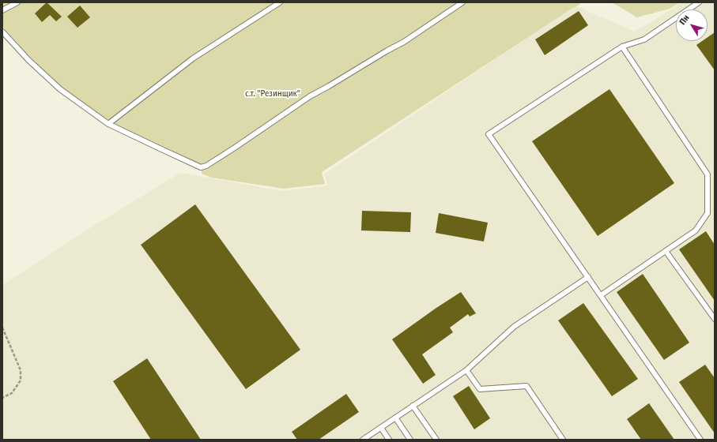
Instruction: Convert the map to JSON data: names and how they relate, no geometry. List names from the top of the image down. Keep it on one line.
{"parks":["с.т. \"Резинщик\""],"north":"top left"}
